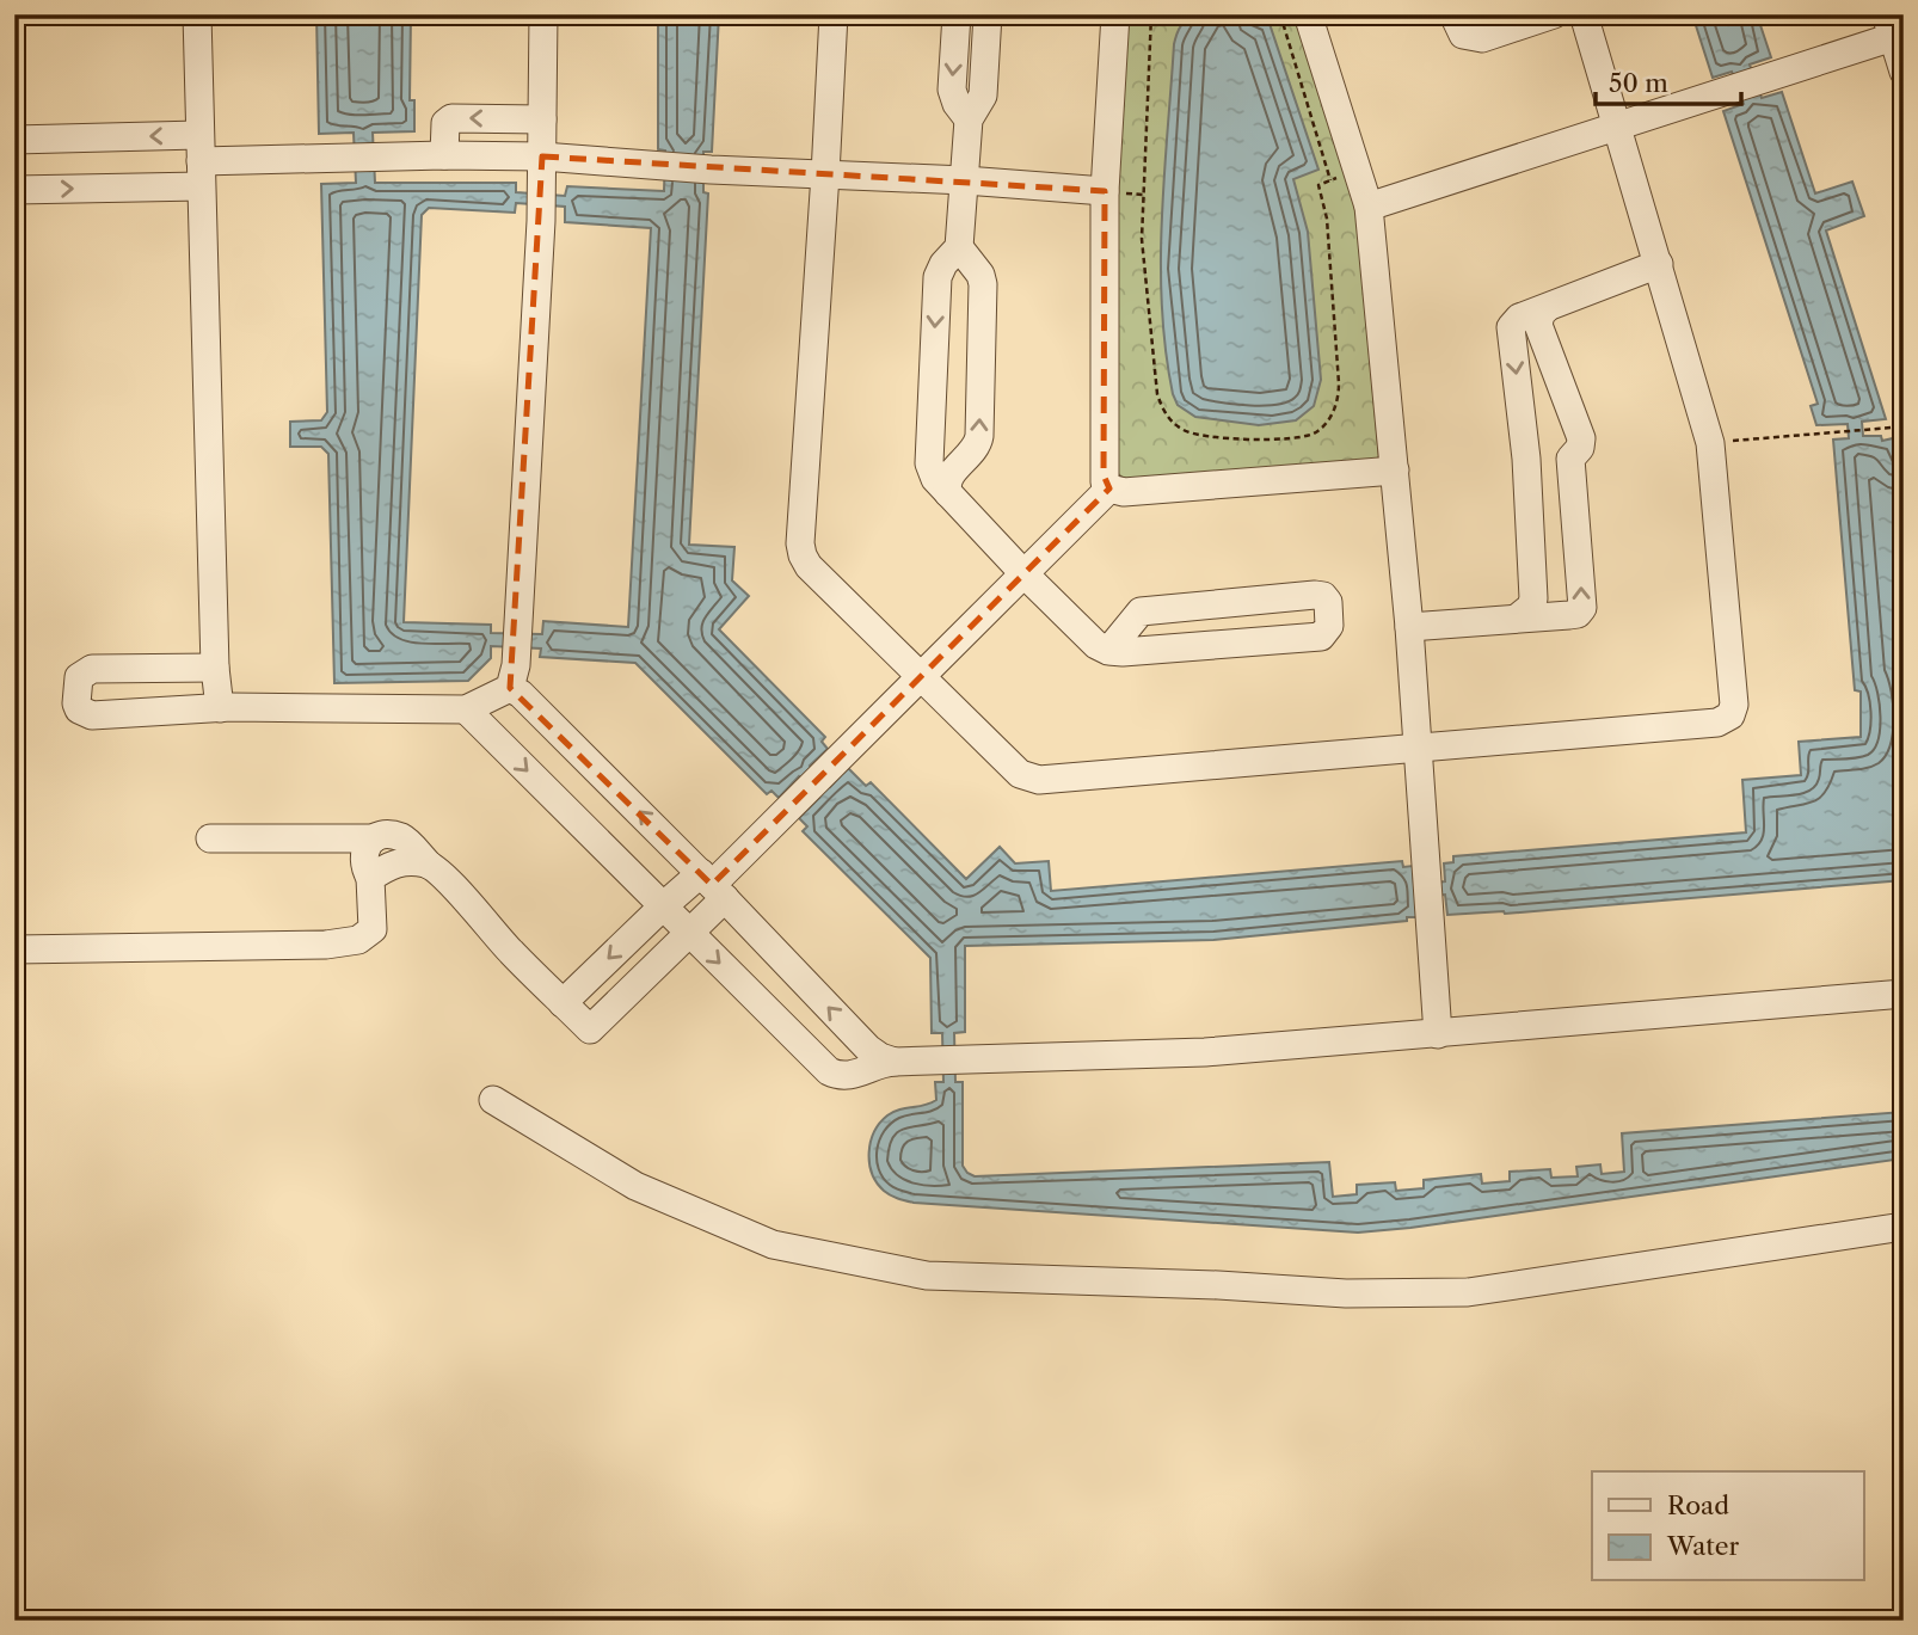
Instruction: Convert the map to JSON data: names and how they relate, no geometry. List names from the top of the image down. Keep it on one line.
{"legend":["Road","Water"],"scale_bar":"50 m"}
